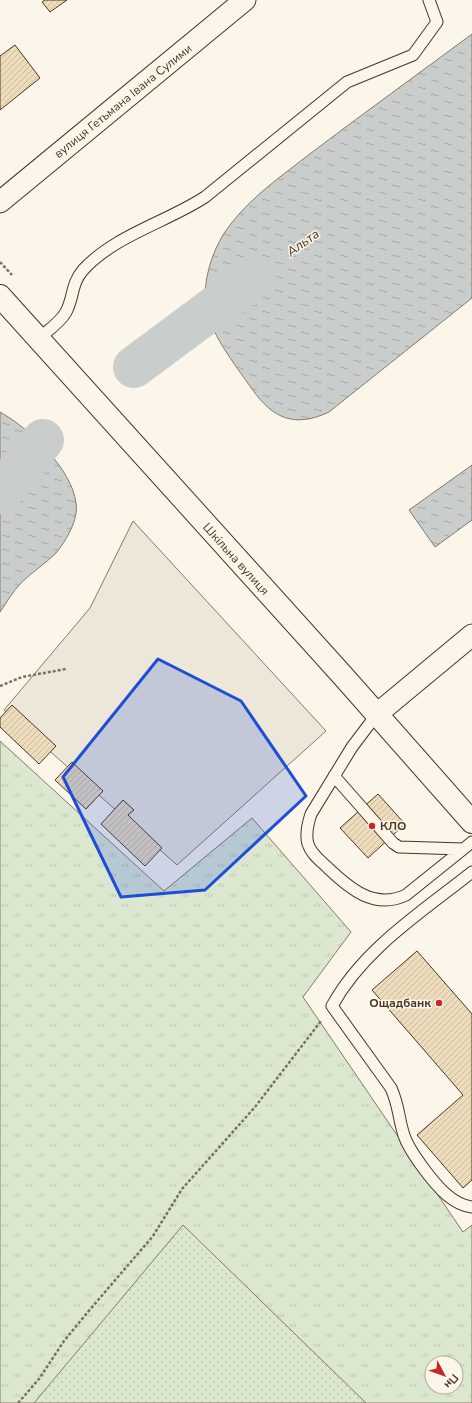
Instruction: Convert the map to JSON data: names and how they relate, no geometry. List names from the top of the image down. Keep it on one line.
{"streets":{"main road":["Шкільна вулиця"],"street":["вулиця Гетьмана Івана Сулими"]},"water":["Альта"],"places":["КЛО","Ощадбанк"],"north":"bottom right"}
